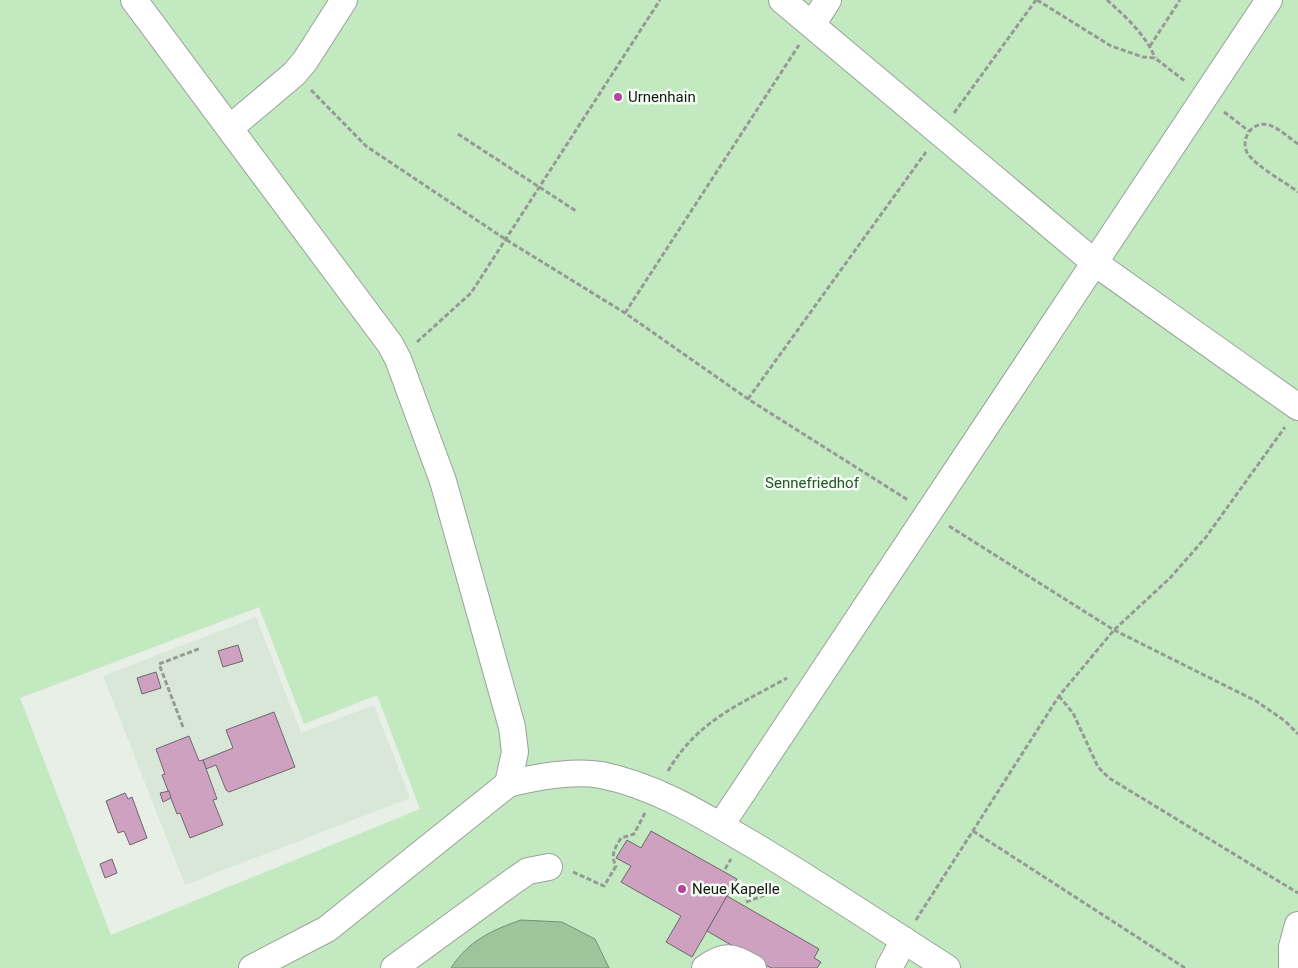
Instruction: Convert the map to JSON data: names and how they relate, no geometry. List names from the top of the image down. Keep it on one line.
{"parks":["Sennefriedhof"],"places":["Urnenhain","Neue Kapelle"]}
